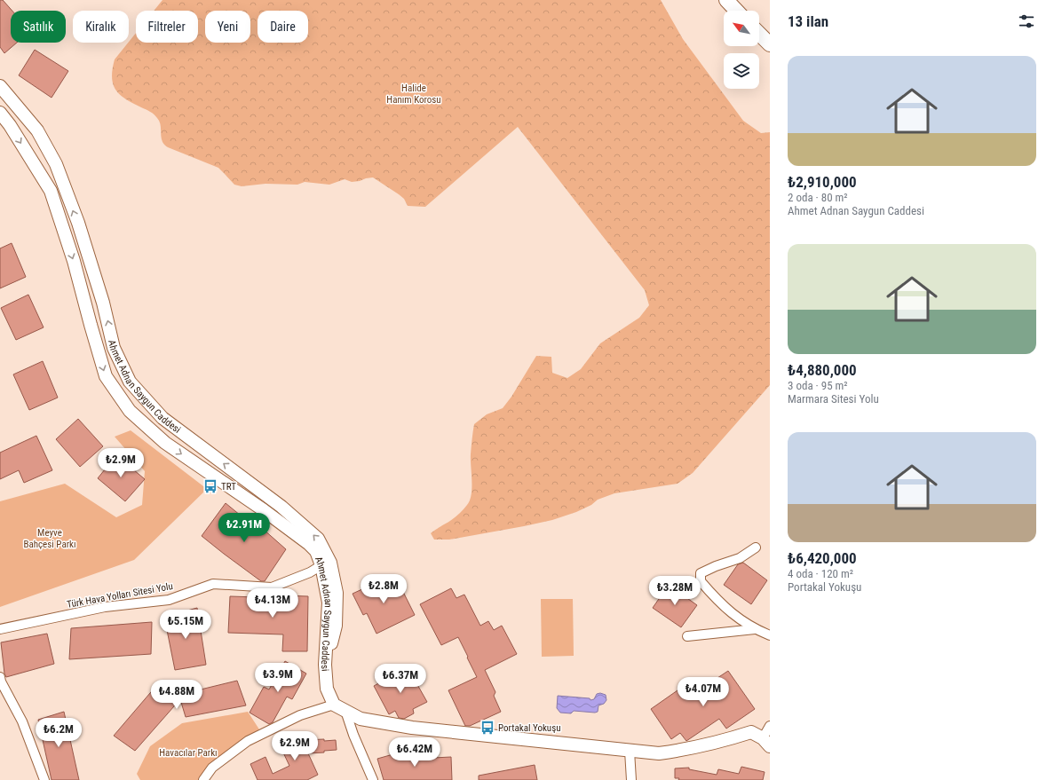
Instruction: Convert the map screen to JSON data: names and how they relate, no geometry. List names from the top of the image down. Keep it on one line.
{"streets":{"main road":["Ahmet Adnan Saygun Caddesi"],"street":["Türk Hava Yolları Sitesi Yolu"]},"crossings":[["Ahmet Adnan Saygun Caddesi","Türk Hava Yolları Sitesi Yolu"]],"parks":["Halide Hanım Korosu","Meyve Bahçesi Parkı","Havacılar Parkı"],"places":{"bus stop":["TRT","Portakal Yokuşu"]},"north":"top left","page":{"heading":"13 ilan","chip":["Satılık","Kiralık","Filtreler","Yeni","Daire"],"list":[{"name":"₺2,910,000","note":"2 oda · 80 m² · Ahmet Adnan Saygun Caddesi"},{"name":"₺4,880,000","note":"3 oda · 95 m² · Marmara Sitesi Yolu"},{"name":"₺6,420,000","note":"4 oda · 120 m² · Portakal Yokuşu"}],"price":["₺2.9M","₺2.91M","₺2.8M","₺3.28M","₺4.13M","₺5.15M","₺3.9M","₺6.37M","₺4.07M","₺4.88M","₺6.2M","₺2.9M","₺6.42M"]}}
